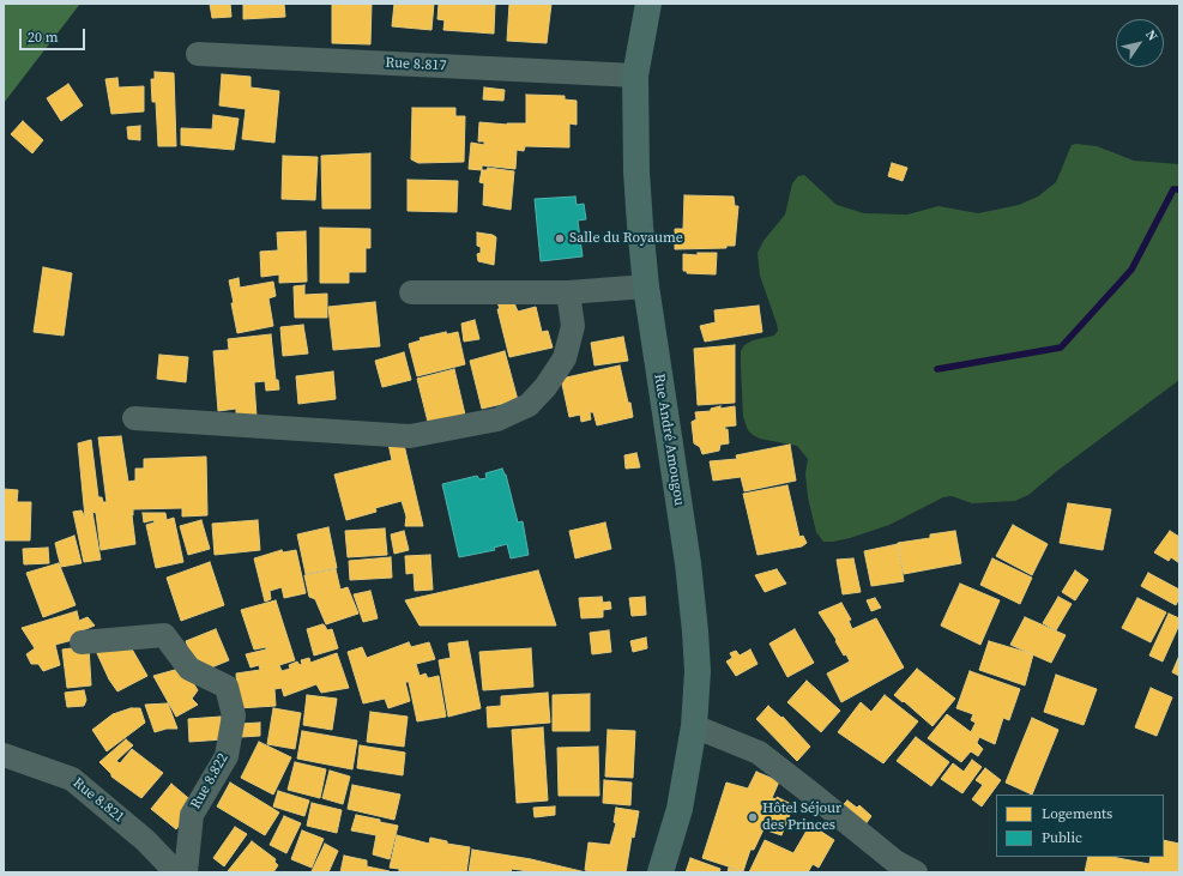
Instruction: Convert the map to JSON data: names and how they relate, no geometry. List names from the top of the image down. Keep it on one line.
{"streets":{"main road":["Rue André Amougou"],"street":["Rue 8.817","Rue 8.822","Rue 8.821"]},"crossings":[["Rue 8.817","Rue André Amougou"]],"places":["Salle du Royaume","Hôtel Séjour des Princes"],"legend":["Logements","Public"],"scale_bar":"20 m","north":"top right"}
